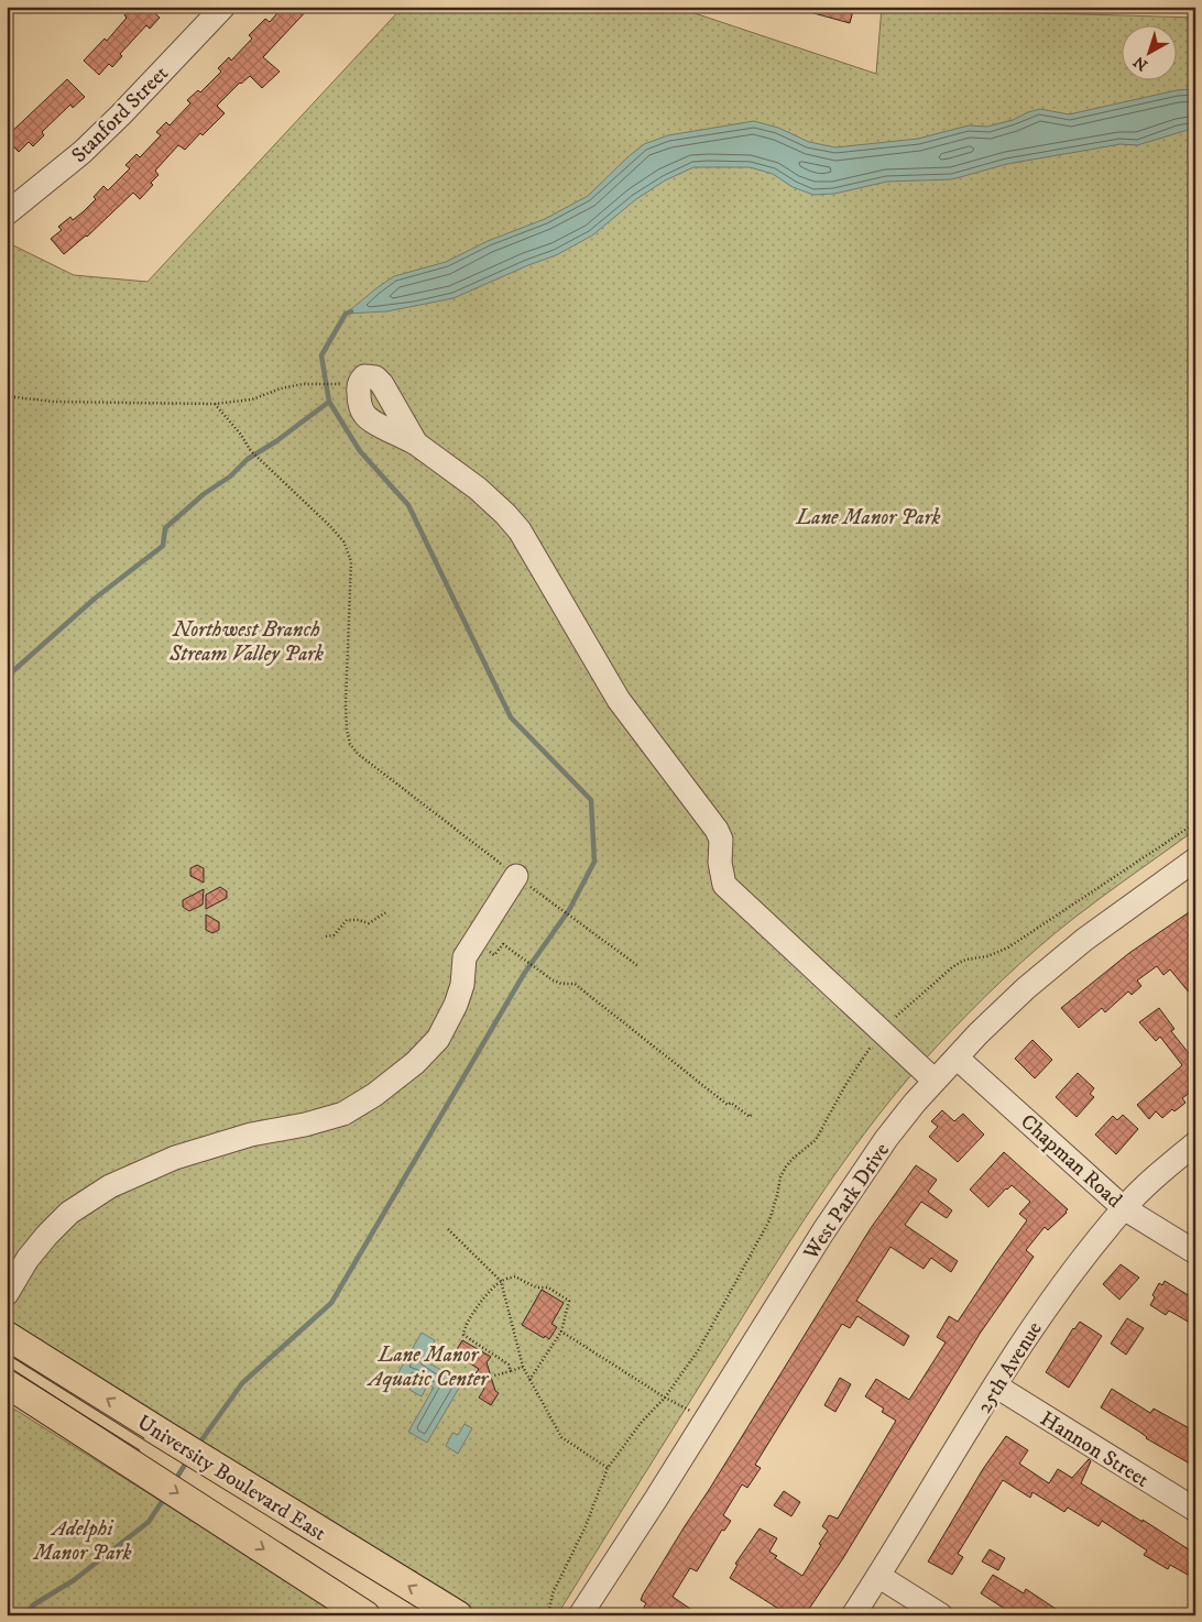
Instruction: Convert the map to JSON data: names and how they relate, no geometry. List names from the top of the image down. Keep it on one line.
{"streets":{"main road":["University Boulevard East"],"street":["Stanford Street","Chapman Road","West Park Drive","25th Avenue","Hannon Street"]},"crossings":[["Chapman Road","West Park Drive"],["Chapman Road","25th Avenue"],["25th Avenue","Hannon Street"]],"parks":["Lane Manor Park","Northwest Branch Stream Valley Park","Lane Manor Aquatic Center","Adelphi Manor Park"],"north":"bottom left"}
